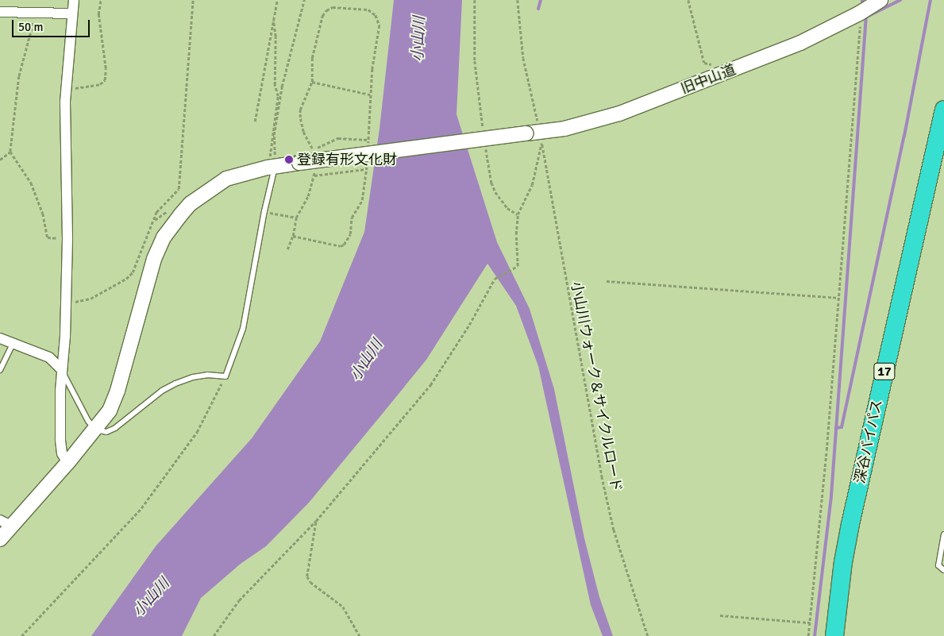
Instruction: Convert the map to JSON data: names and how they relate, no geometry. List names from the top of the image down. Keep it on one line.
{"streets":{"highway":["17","深谷バイパス"],"street":["旧中山道"],"path":["小山川ウォーク＆サイクルロード"]},"water":["小山川"],"places":["登録有形文化財"],"scale_bar":"50 m"}
